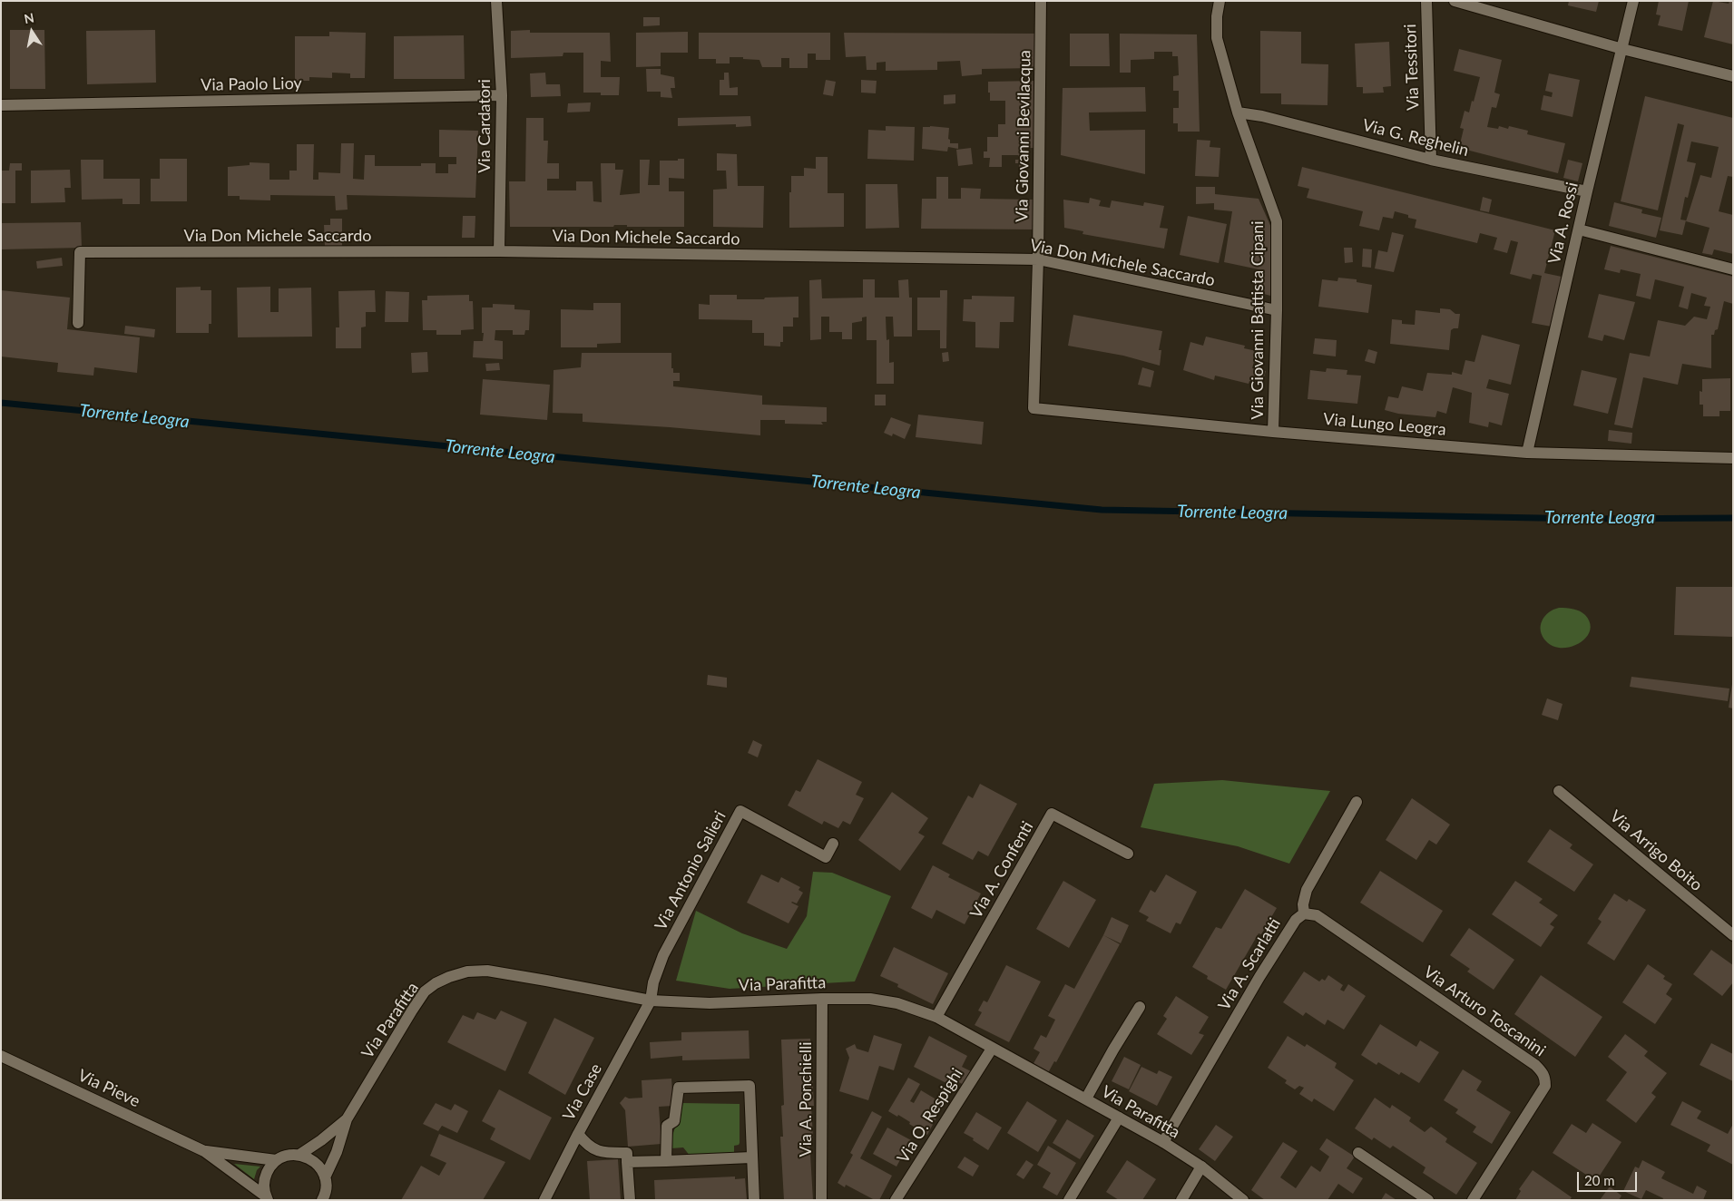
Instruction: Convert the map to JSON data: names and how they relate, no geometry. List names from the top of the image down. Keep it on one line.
{"streets":{"street":["Via Tessitori","Via Paolo Lioy","Via Cardatori","Via Giovanni Bevilacqua","Via G. Reghelin","Via A. Rossi","Via Don Michele Saccardo","Via Giovanni Battista Cipani","Via Lungo Leogra","Via Arrigo Boito","Via A. Confenti","Via Antonio Salieri","Via A. Scarlatti","Via Parafitta","Via Arturo Toscanini","Via Pieve","Via Case","Via A. Ponchielli","Via O. Respighi"]},"crossings":[["Via Tessitori","Via G. Reghelin"],["Via Paolo Lioy","Via Cardatori"],["Via Cardatori","Via Don Michele Saccardo"],["Via Giovanni Bevilacqua","Via Don Michele Saccardo"],["Via Giovanni Bevilacqua","Via Lungo Leogra"],["Via G. Reghelin","Via A. Rossi"],["Via G. Reghelin","Via Giovanni Battista Cipani"],["Via A. Rossi","Via Lungo Leogra"],["Via Don Michele Saccardo","Via Giovanni Battista Cipani"],["Via Giovanni Battista Cipani","Via Lungo Leogra"],["Via A. Confenti","Via Parafitta"],["Via Antonio Salieri","Via Parafitta"],["Via Antonio Salieri","Via Case"],["Via A. Scarlatti","Via Parafitta"],["Via A. Scarlatti","Via Arturo Toscanini"],["Via Parafitta","Via Case"],["Via Parafitta","Via A. Ponchielli"],["Via Parafitta","Via O. Respighi"]],"water":["Torrente Leogra"],"scale_bar":"20 m","north":"top"}
